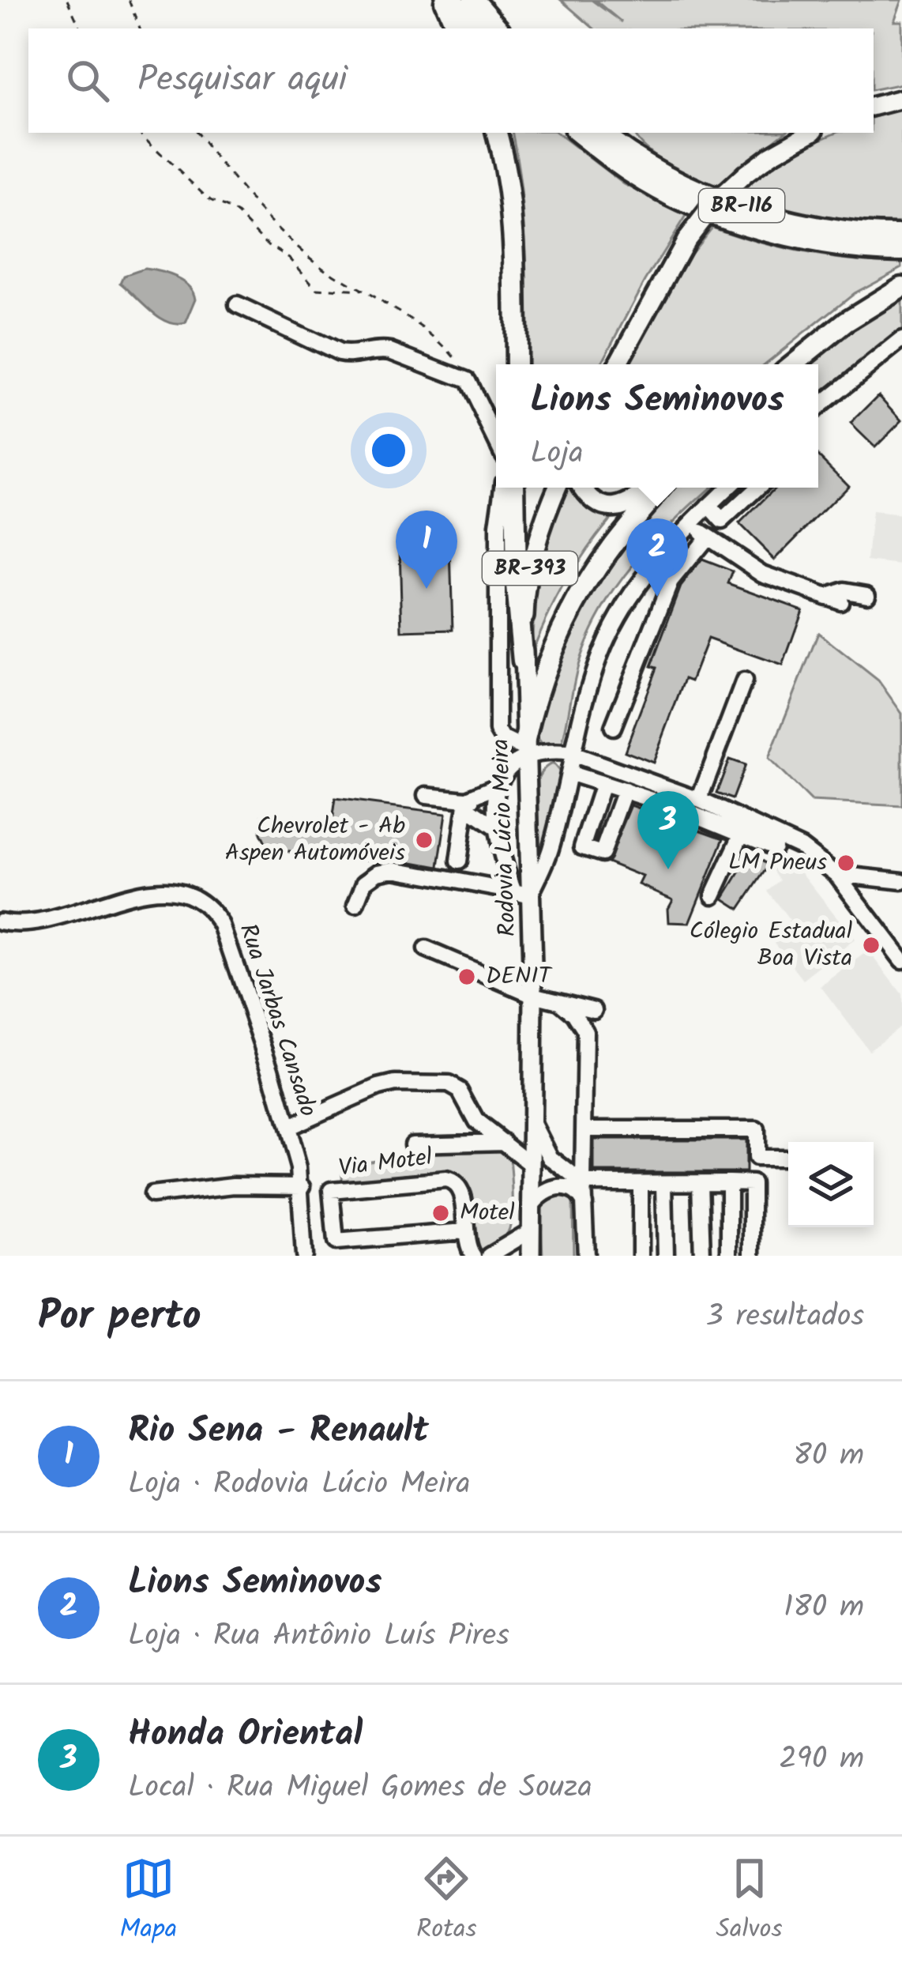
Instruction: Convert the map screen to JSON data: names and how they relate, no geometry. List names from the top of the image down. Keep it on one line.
{"streets":{"highway":["BR-116"],"main road":["BR-393","Rodovia Lúcio Meira"],"street":["Rua Jarbas Cansado","Via Motel"]},"places":["Chevrolet - Ab Aspen Automóveis","LM Pneus","Cólegio Estadual Boa Vista","DENIT","Motel"],"page":{"search":"Pesquisar aqui","popup":["Lions Seminovos","Loja"],"pins":["1","2","3"],"heading":["Por perto","3 resultados"],"list":[{"mark":"1","name":"Rio Sena - Renault","note":"Loja · Rodovia Lúcio Meira","value":"80 m"},{"mark":"2","name":"Lions Seminovos","note":"Loja · Rua Antônio Luís Pires","value":"180 m"},{"mark":"3","name":"Honda Oriental","note":"Local · Rua Miguel Gomes de Souza","value":"290 m"}],"nav":["Mapa","Rotas","Salvos"]}}
